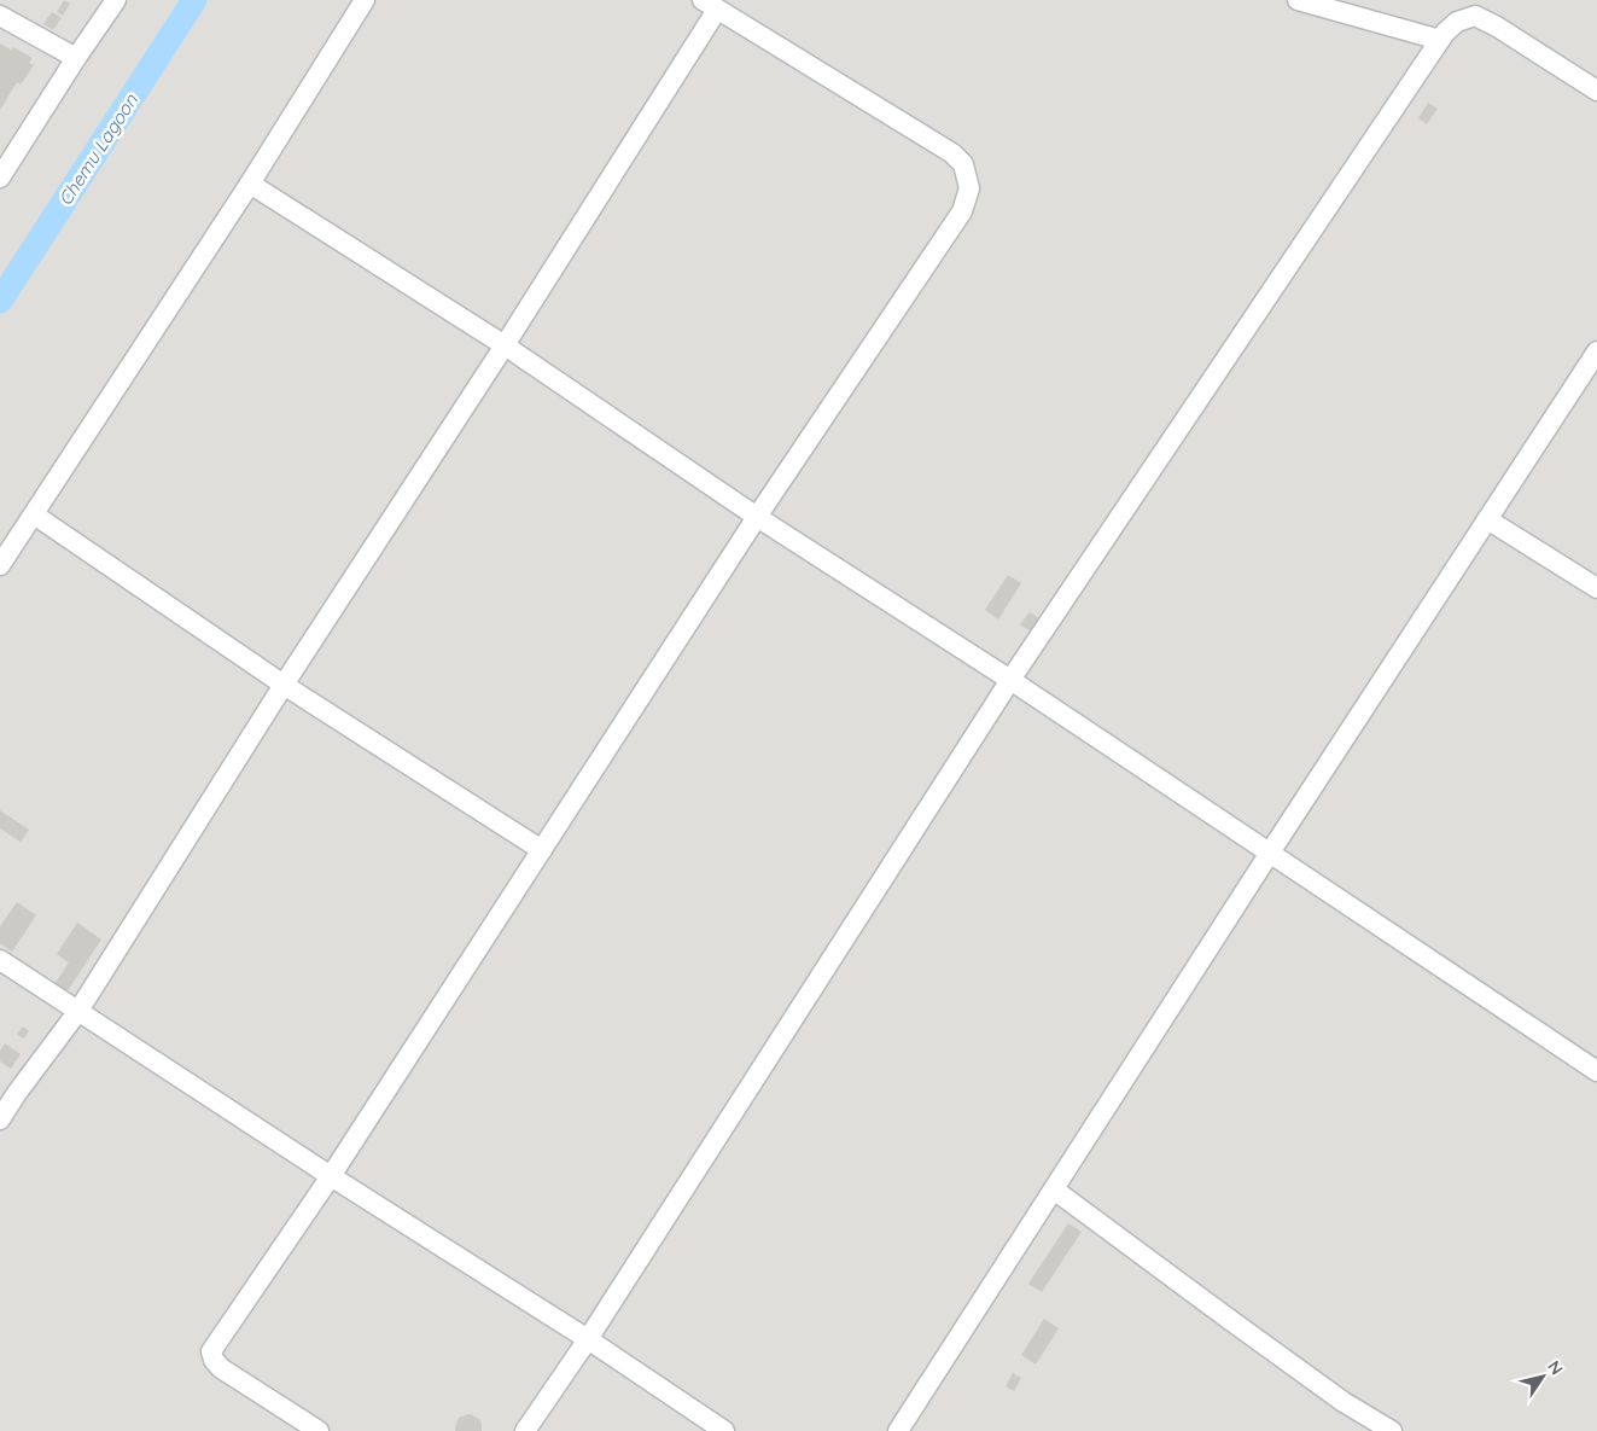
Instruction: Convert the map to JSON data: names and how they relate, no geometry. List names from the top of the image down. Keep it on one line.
{"water":["Chemu Lagoon"],"north":"top right"}
